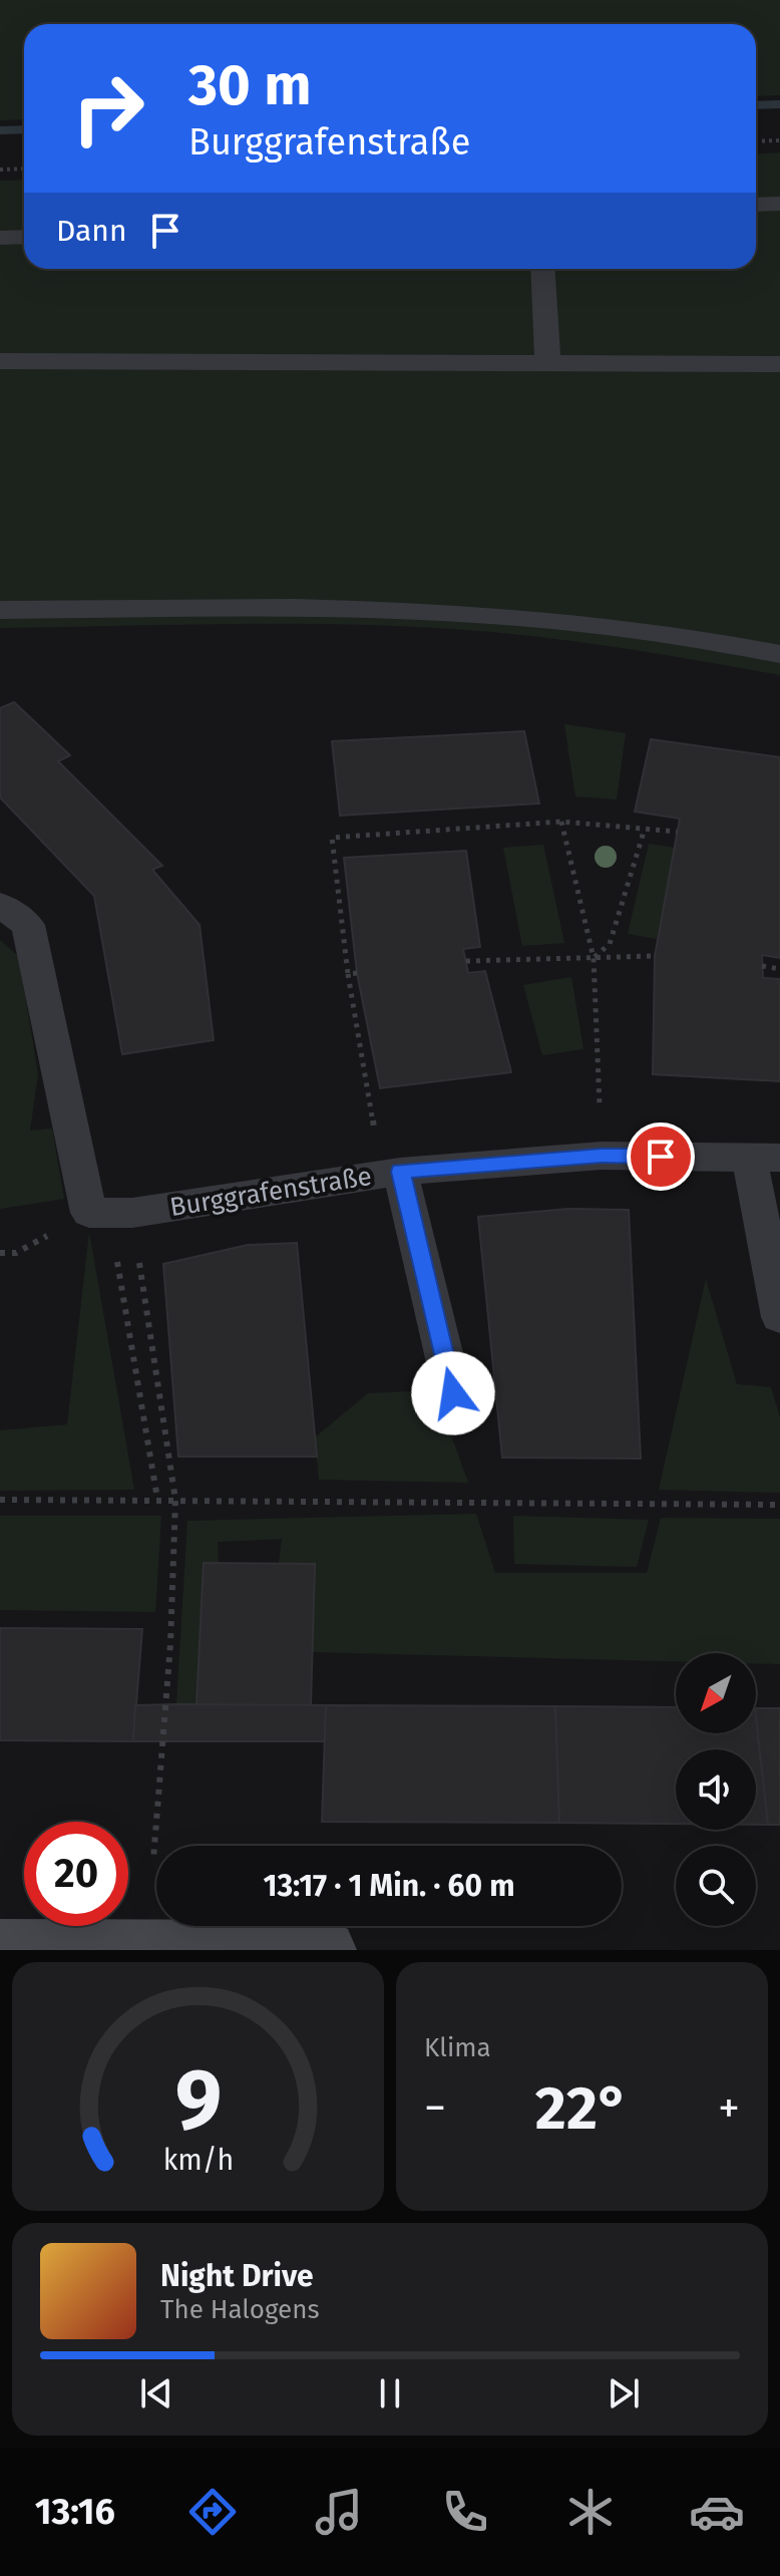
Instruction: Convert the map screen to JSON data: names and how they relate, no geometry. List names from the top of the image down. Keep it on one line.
{"streets":{"lane":["Burggrafenstraße"]},"north":"bottom left","page":{"turn":["30 m","Burggrafenstraße"],"then":"Dann","limit":"20","trip":"13:17 · 1 Min. · 60 m","tile":"Klima","heat":["−","22°","+"],"song":["Night Drive","The Halogens"],"tabs":"13:16","gauge":["9","km/h"]}}
